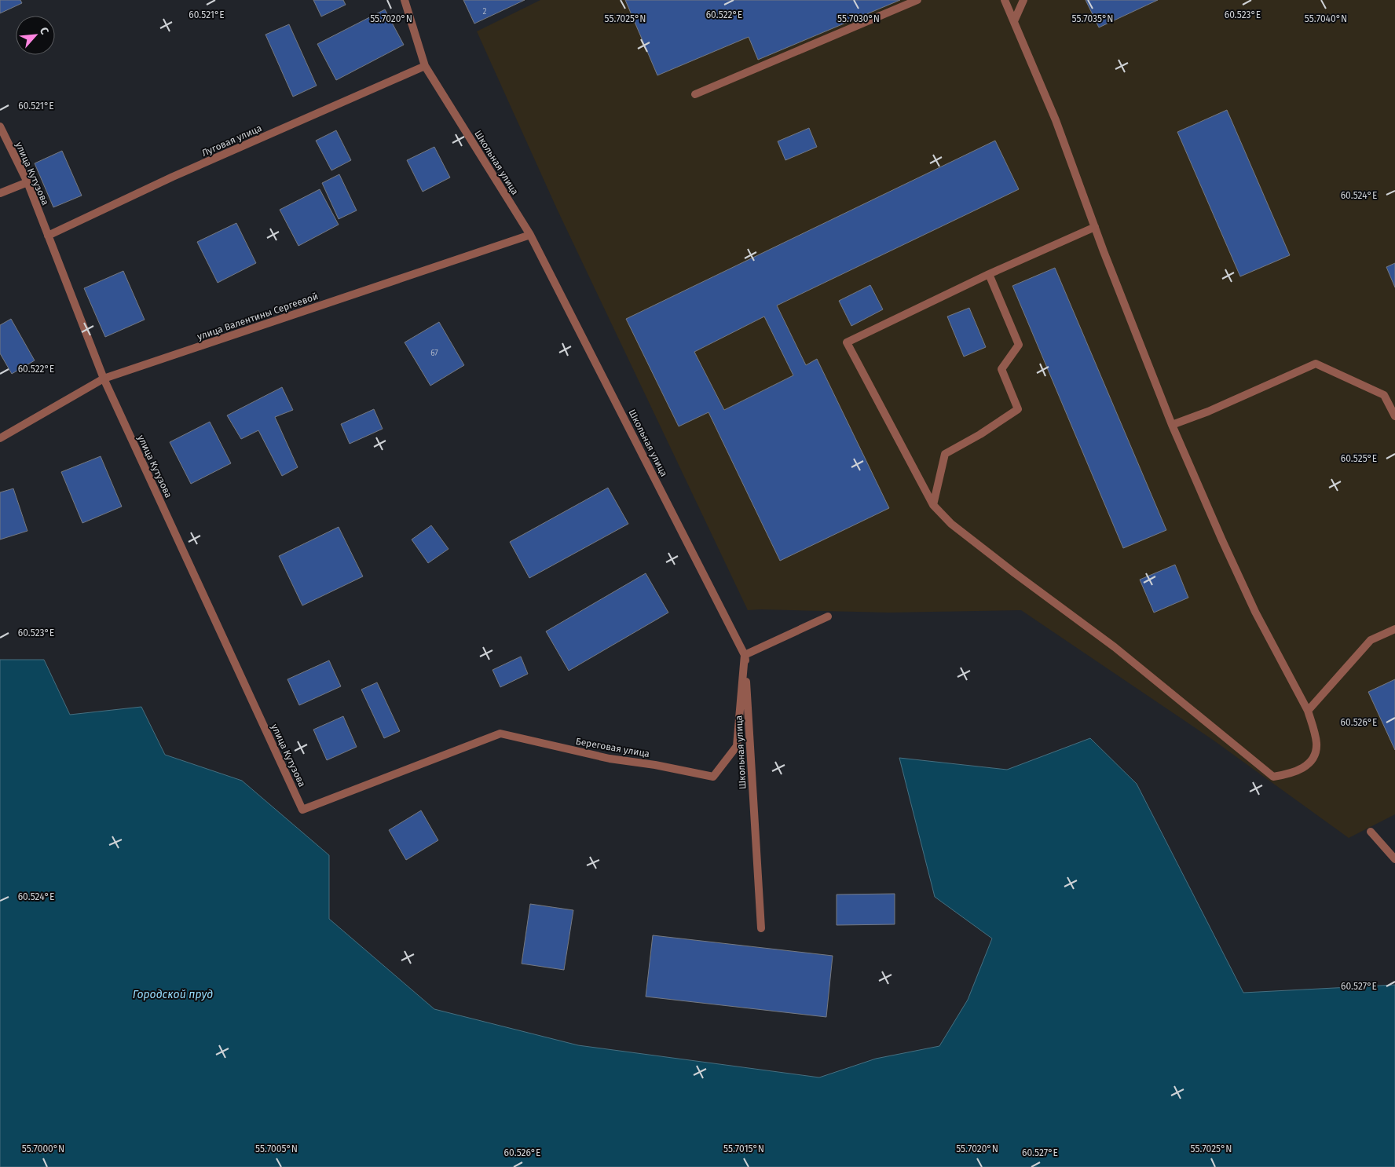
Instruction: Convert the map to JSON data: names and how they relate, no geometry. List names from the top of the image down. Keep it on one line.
{"streets":{"street":["Луговая улица","Школьная улица","улица Кутузова","улица Валентины Сергеевой","Береговая улица"]},"crossings":[["Луговая улица","Школьная улица"],["Луговая улица","улица Кутузова"],["Школьная улица","улица Валентины Сергеевой"],["Школьная улица","Береговая улица"],["улица Кутузова","улица Валентины Сергеевой"],["улица Кутузова","Береговая улица"]],"water":["Городской пруд"],"house_numbers":["2","67"],"north":"top right","coordinates":["60.521°E","60.522°E","60.523°E","55.7020°N","55.7025°N","55.7030°N","55.7035°N","55.7040°N","60.524°E","60.525°E","60.526°E","60.527°E","55.7000°N","55.7005°N","55.7015°N"]}
